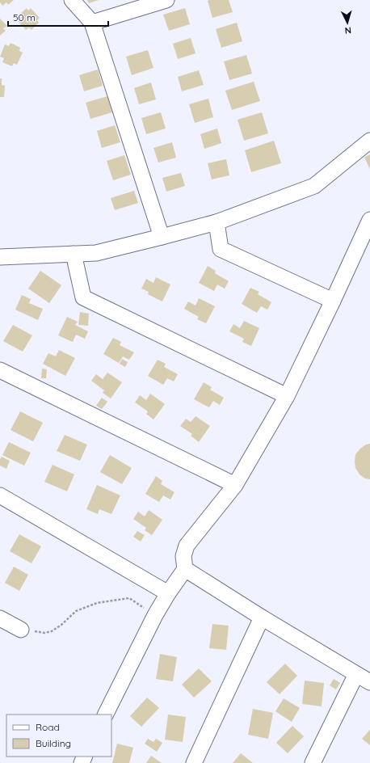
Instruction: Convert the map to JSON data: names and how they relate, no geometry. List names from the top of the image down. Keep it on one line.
{"legend":["Road","Building"],"scale_bar":"50 m","north":"bottom"}
